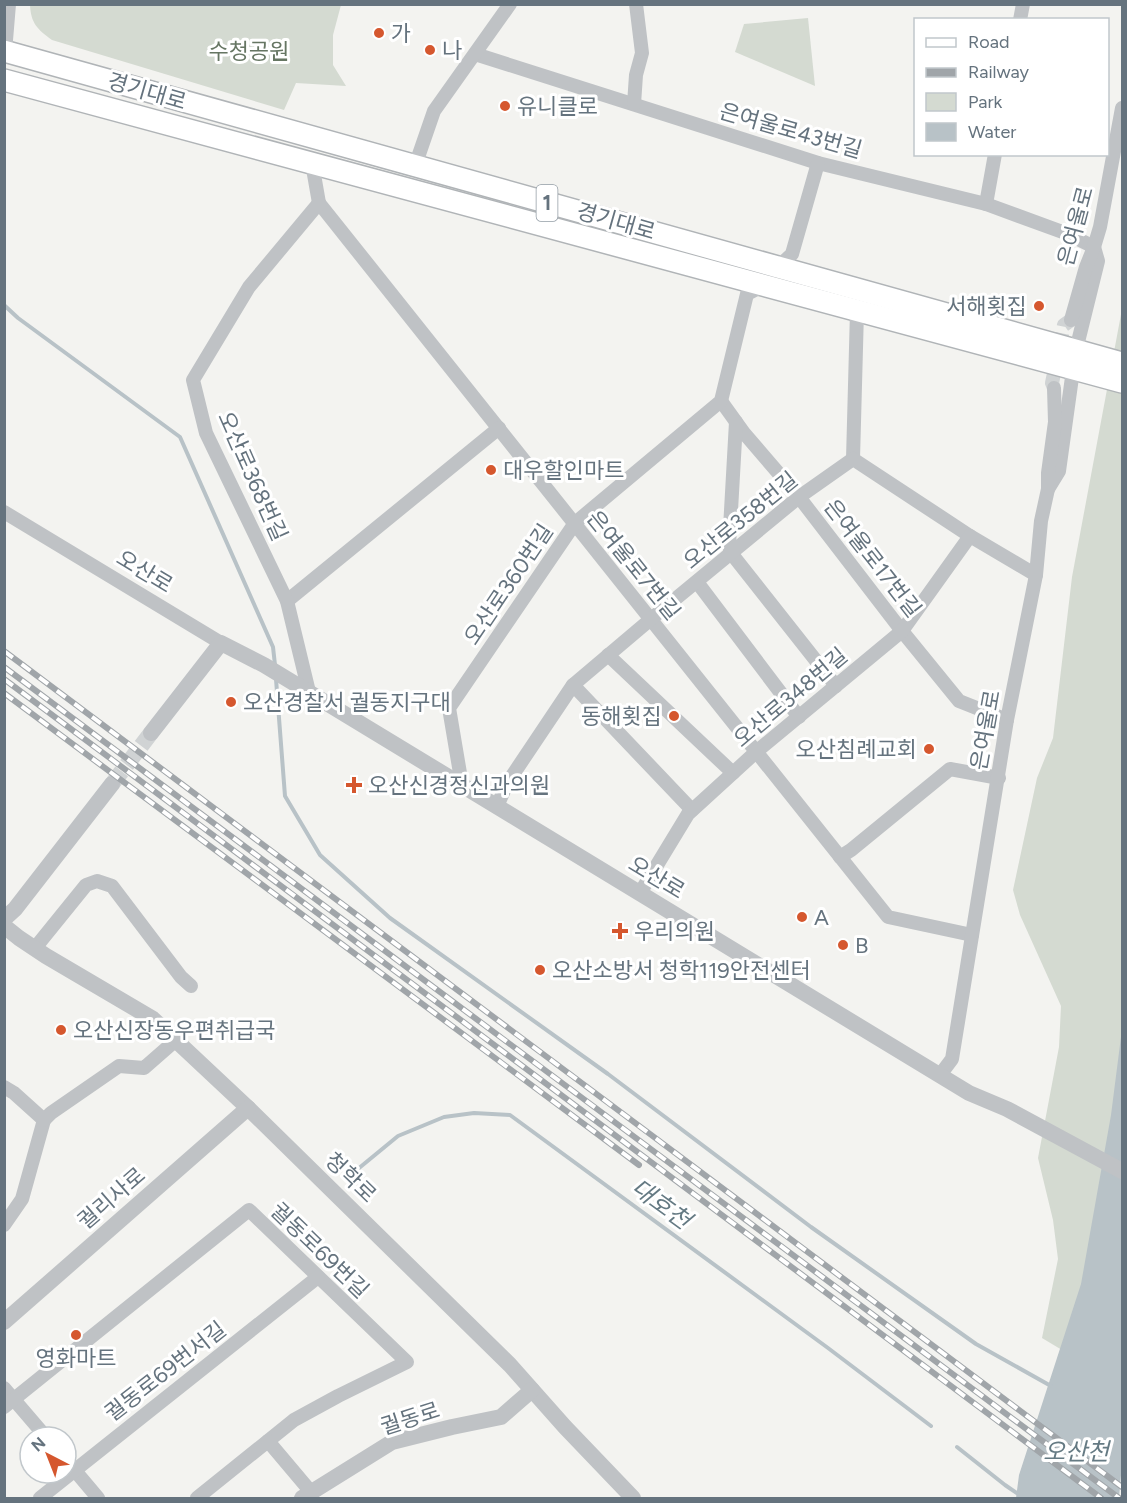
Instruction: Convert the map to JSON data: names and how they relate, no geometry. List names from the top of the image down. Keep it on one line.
{"streets":{"main road":["경기대로","1"],"street":["은여울로43번길","은여울로","오산로368번길","오산로358번길","은여울로17번길","은여울로7번길","오산로","오산로360번길","오산로348번길","청학로","궐리사로","궐동로69번길","궐동로69번서길","궐동로"]},"crossings":[["경기대로","은여울로7번길"],["은여울로43번길","은여울로"],["은여울로","은여울로17번길"],["은여울로","은여울로7번길"],["은여울로","오산로"],["오산로368번길","은여울로7번길"],["오산로368번길","오산로"],["오산로358번길","은여울로17번길"],["오산로358번길","은여울로7번길"],["오산로358번길","오산로"],["은여울로17번길","오산로360번길"],["은여울로17번길","오산로348번길"],["은여울로7번길","오산로360번길"],["은여울로7번길","오산로348번길"],["오산로","오산로360번길"],["오산로","오산로348번길"],["청학로","궐리사로"],["청학로","궐동로"],["궐동로69번길","궐동로69번서길"]],"water":["대호천","오산천"],"parks":["수청공원"],"places":{"other":["가","나","유니클로","서해횟집","대우할인마트","오산경찰서 궐동지구대","동해횟집","오산침례교회","A","B","오산소방서 청학119안전센터","오산신장동우편취급국","영화마트"],"health":["오산신경정신과의원","우리의원"]},"legend":["Road","Railway","Park","Water"],"north":"top left"}
